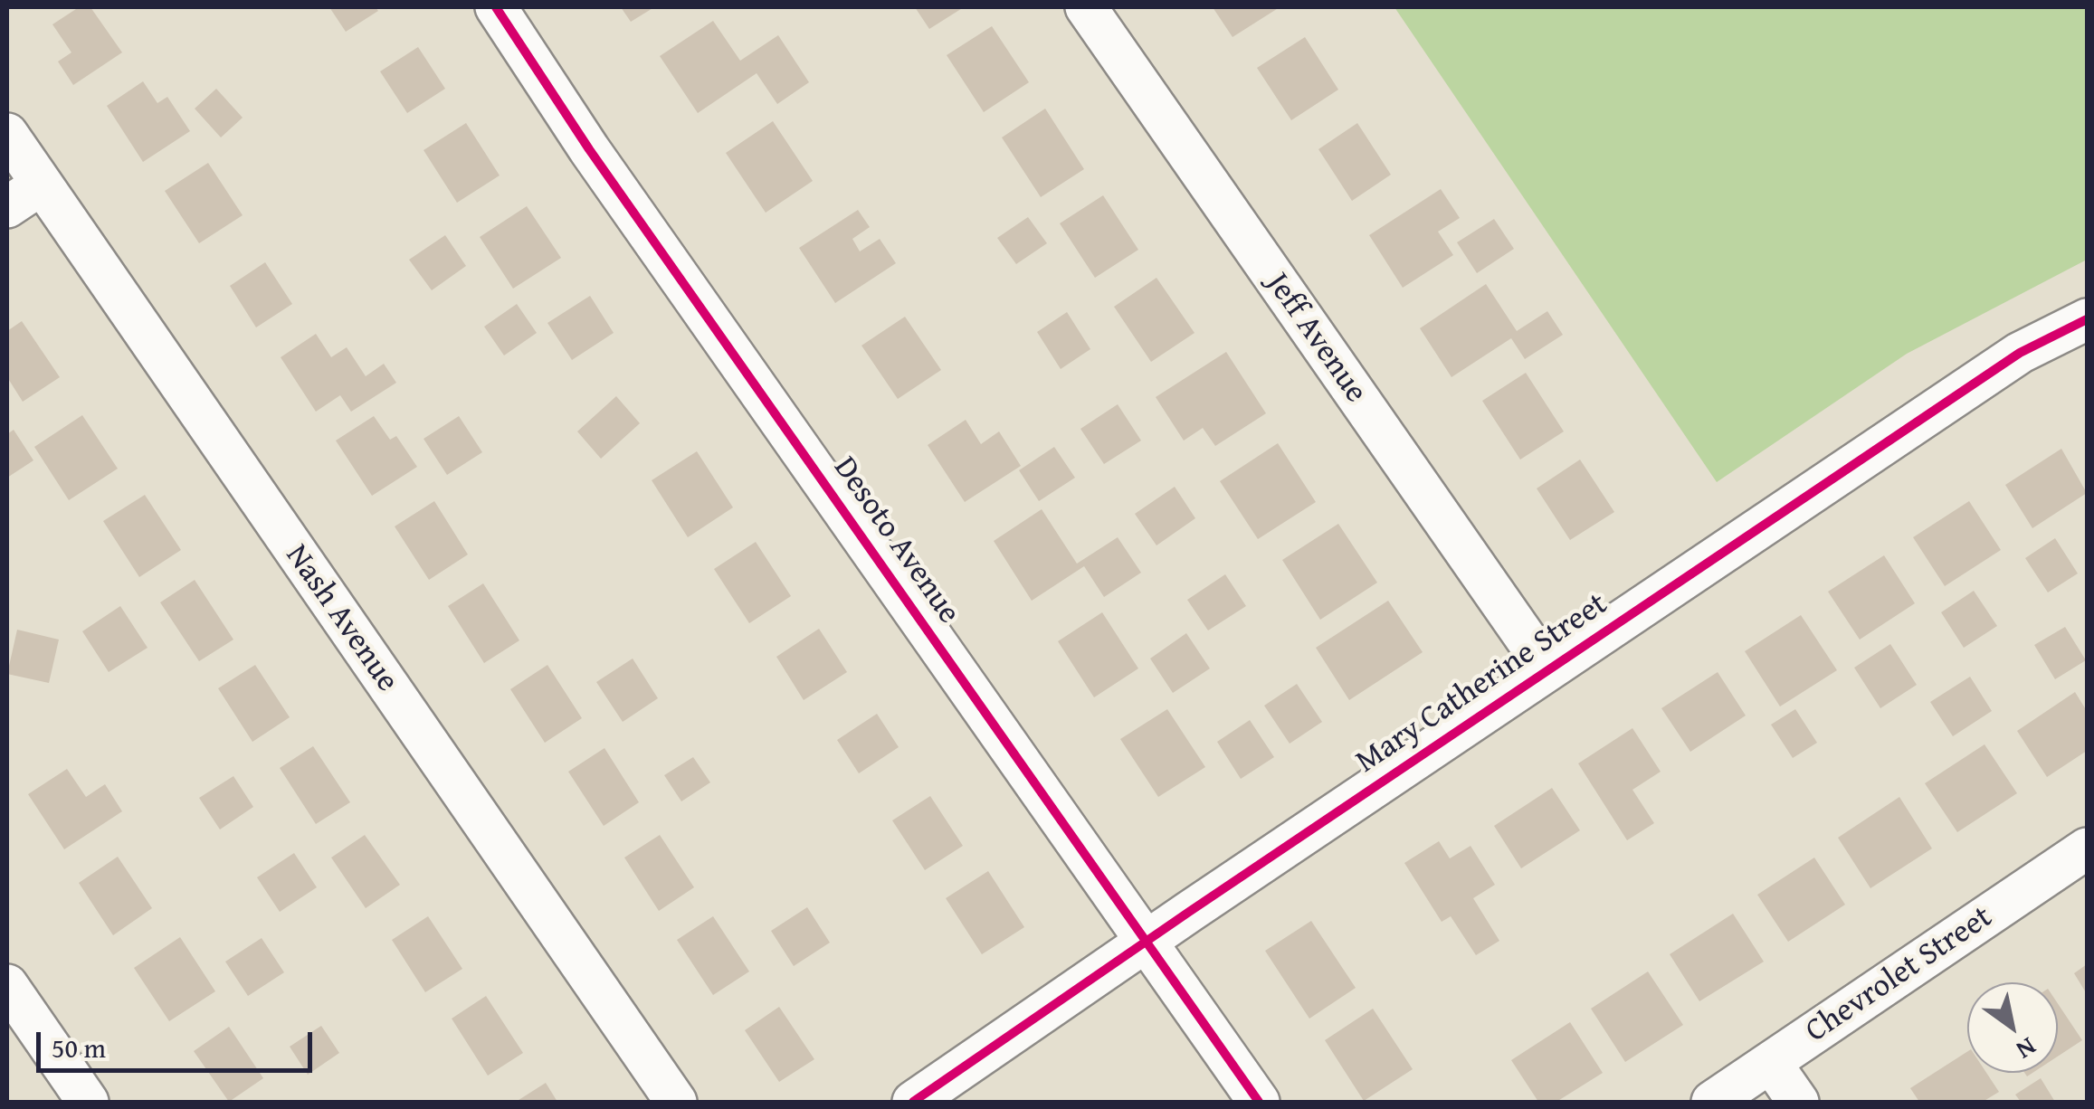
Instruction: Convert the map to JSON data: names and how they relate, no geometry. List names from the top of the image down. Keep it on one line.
{"streets":{"street":["Jeff Avenue","Desoto Avenue","Nash Avenue","Mary Catherine Street","Chevrolet Street"]},"crossings":[["Jeff Avenue","Mary Catherine Street"],["Desoto Avenue","Mary Catherine Street"]],"scale_bar":"50 m","north":"bottom right"}
